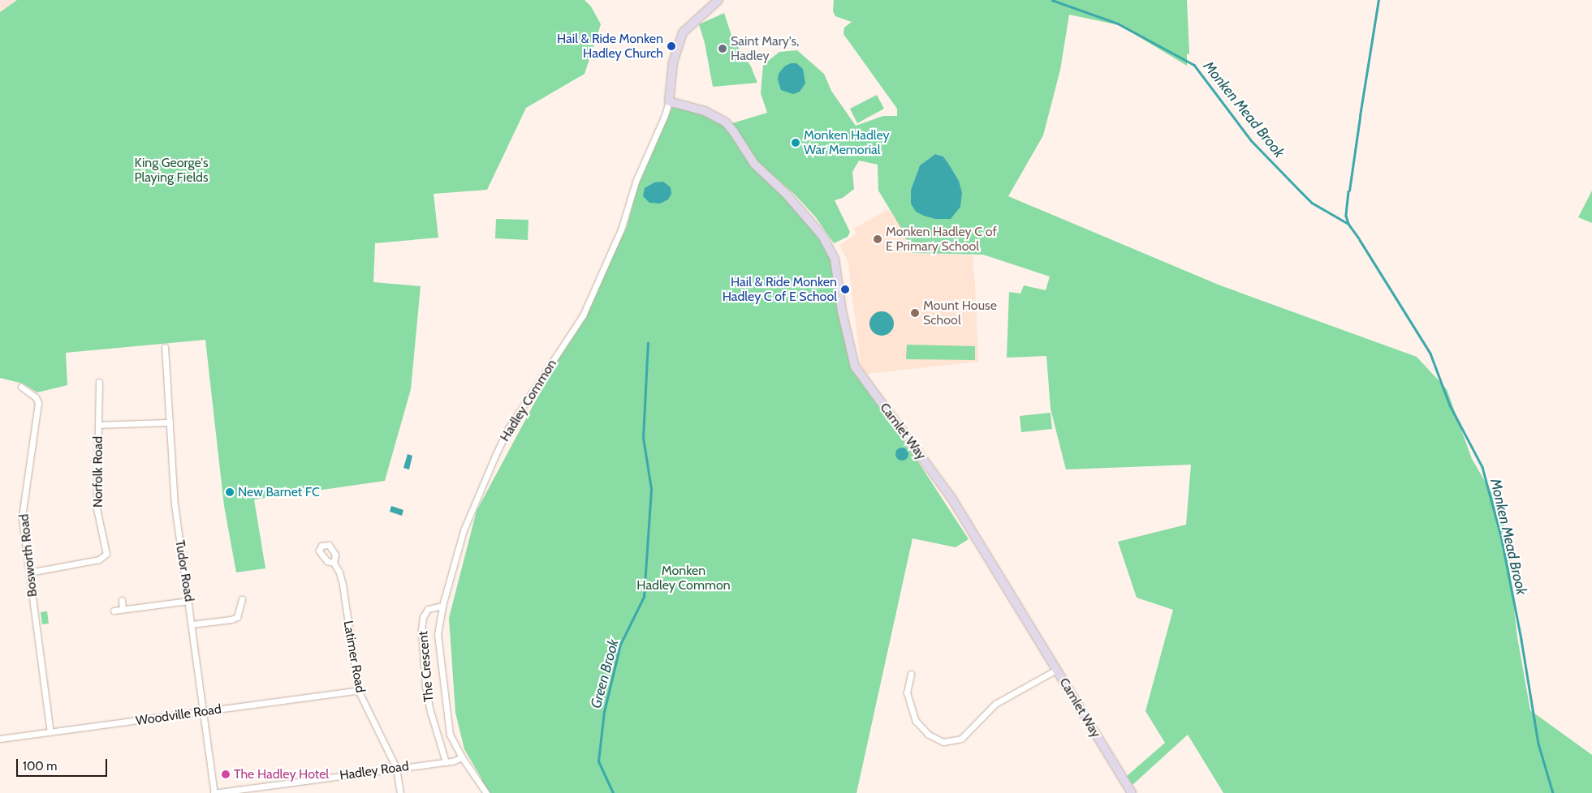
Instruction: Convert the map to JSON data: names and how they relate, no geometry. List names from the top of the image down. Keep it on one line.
{"streets":{"street":["Hadley Common","Camlet Way","Norfolk Road","Bosworth Road","Tudor Road","Latimer Road","The Crescent","Woodville Road","Hadley Road"]},"crossings":[["Hadley Common","Camlet Way"],["Hadley Common","The Crescent"],["Hadley Common","Hadley Road"],["Norfolk Road","Bosworth Road"],["Bosworth Road","Woodville Road"],["Tudor Road","Woodville Road"],["Tudor Road","Hadley Road"],["Latimer Road","Woodville Road"],["Latimer Road","Hadley Road"],["The Crescent","Hadley Road"]],"water":["Monken Mead Brook","Green Brook"],"parks":["King George's Playing Fields","Monken Hadley Common"],"places":["Hail & Ride Monken Hadley Church","Saint Mary's, Hadley","Monken Hadley War Memorial","Monken Hadley C of E Primary School","Hail & Ride Monken Hadley C of E School","Mount House School","New Barnet FC","The Hadley Hotel"],"scale_bar":"100 m"}
